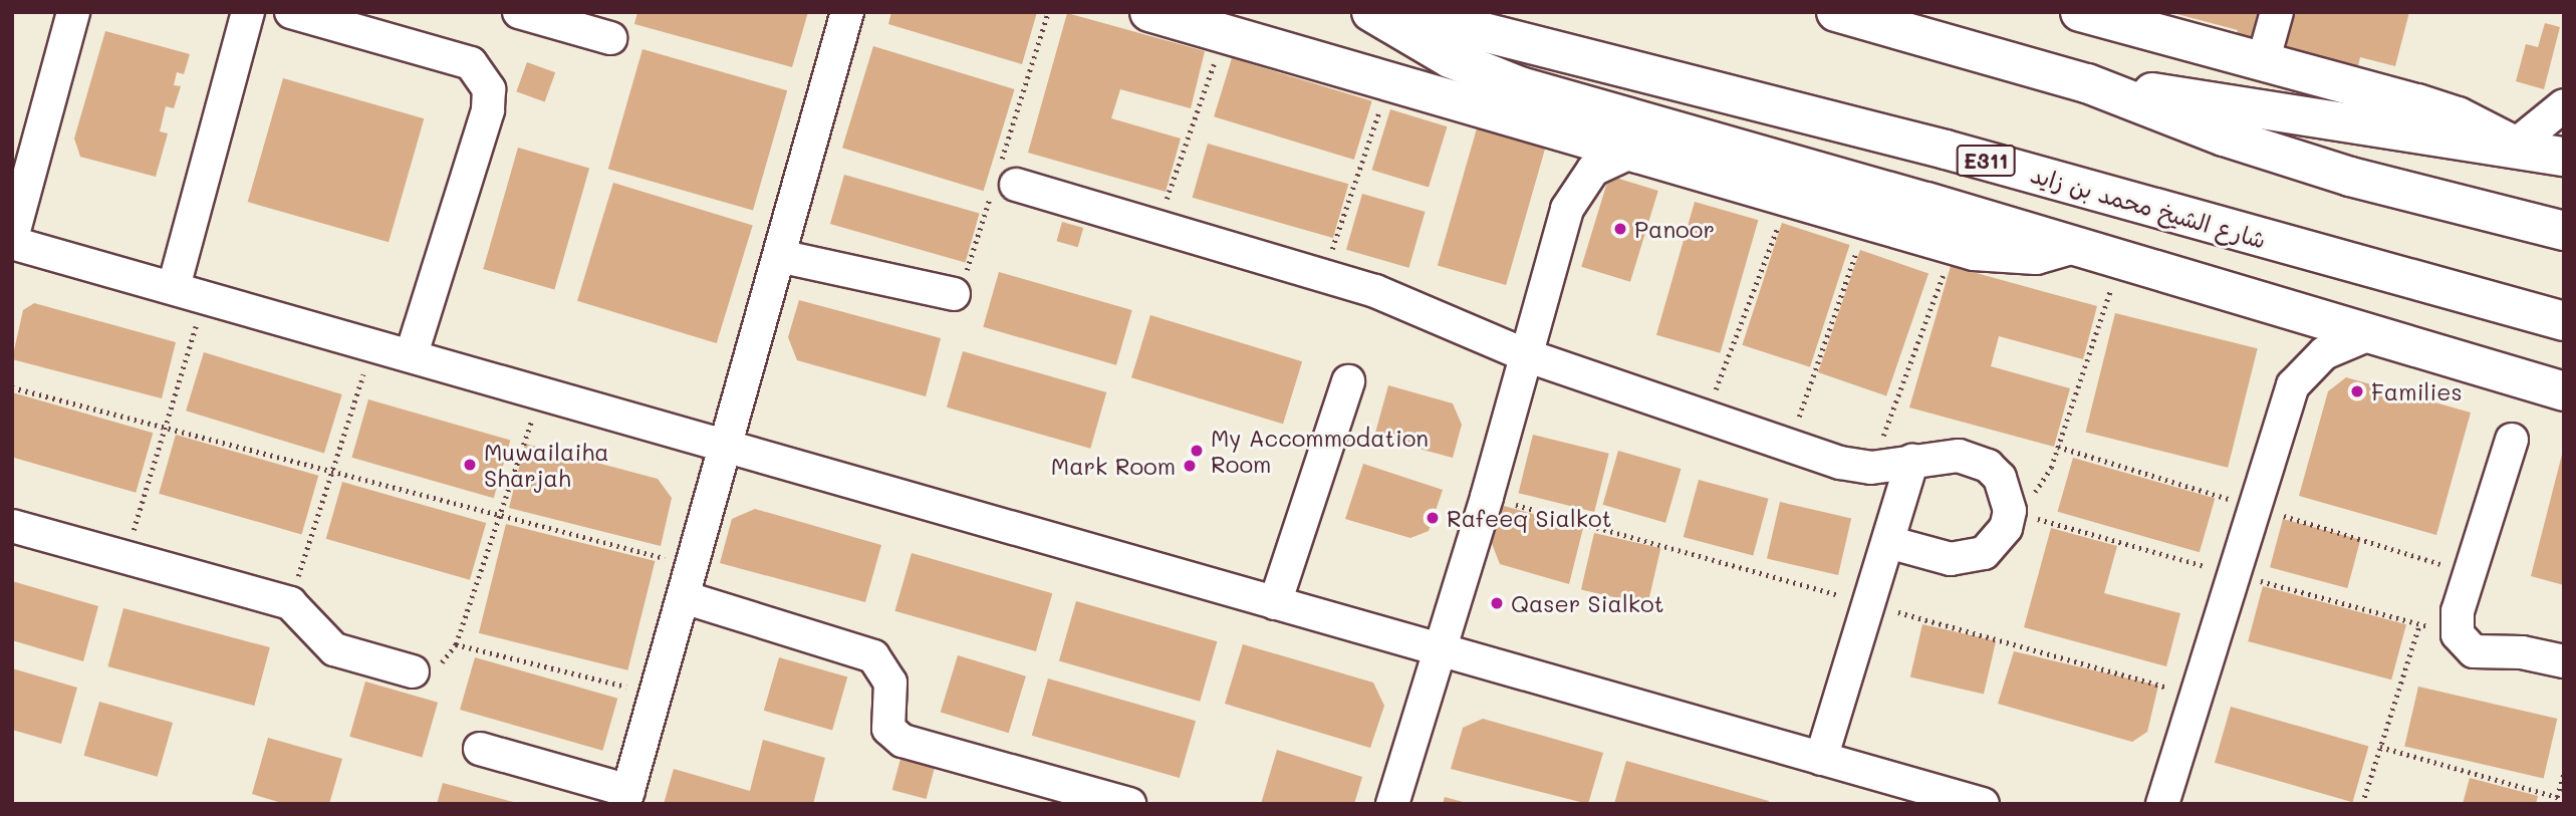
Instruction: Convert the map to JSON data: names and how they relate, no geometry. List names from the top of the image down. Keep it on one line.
{"streets":{"main road":["E311","شارع الشيخ محمد بن زايد"]},"places":["Panoor","Families","My Accommodation Room","Muwailaiha Sharjah","Mark Room","Rafeeq Sialkot","Qaser Sialkot"]}
